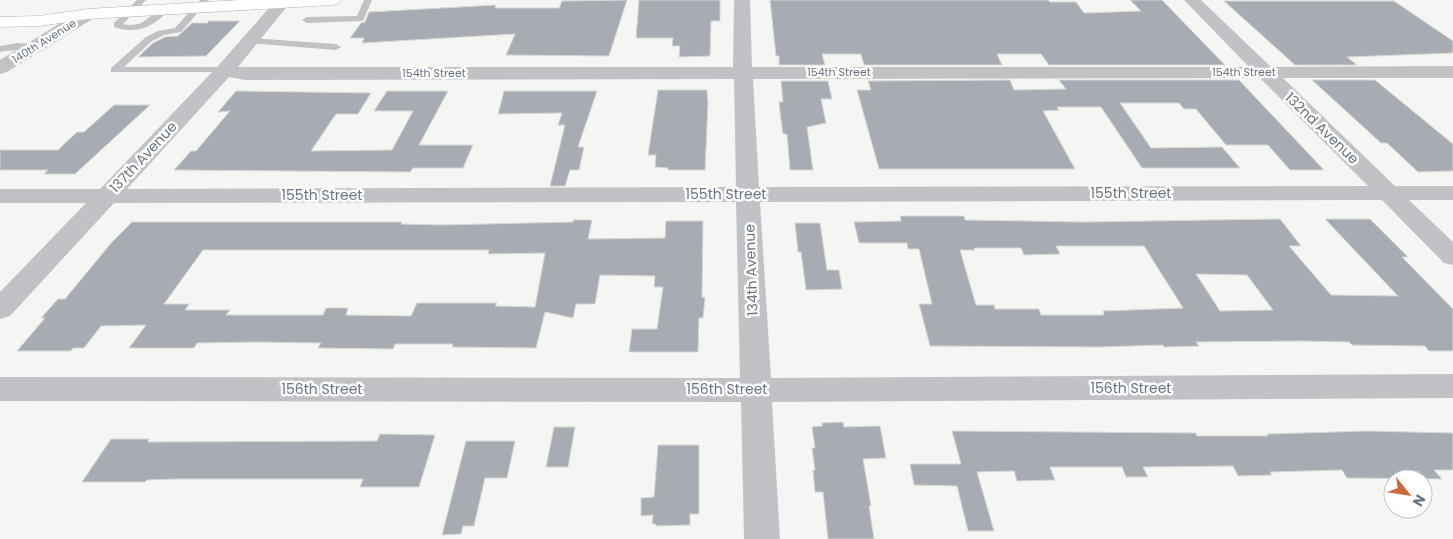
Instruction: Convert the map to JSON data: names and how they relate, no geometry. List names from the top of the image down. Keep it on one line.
{"streets":{"street":["140th Avenue","154th Street","132nd Avenue","137th Avenue","155th Street","134th Avenue","156th Street"]},"crossings":[["154th Street","132nd Avenue"],["154th Street","137th Avenue"],["154th Street","134th Avenue"],["132nd Avenue","155th Street"],["137th Avenue","155th Street"],["155th Street","134th Avenue"],["134th Avenue","156th Street"]],"north":"bottom right"}
